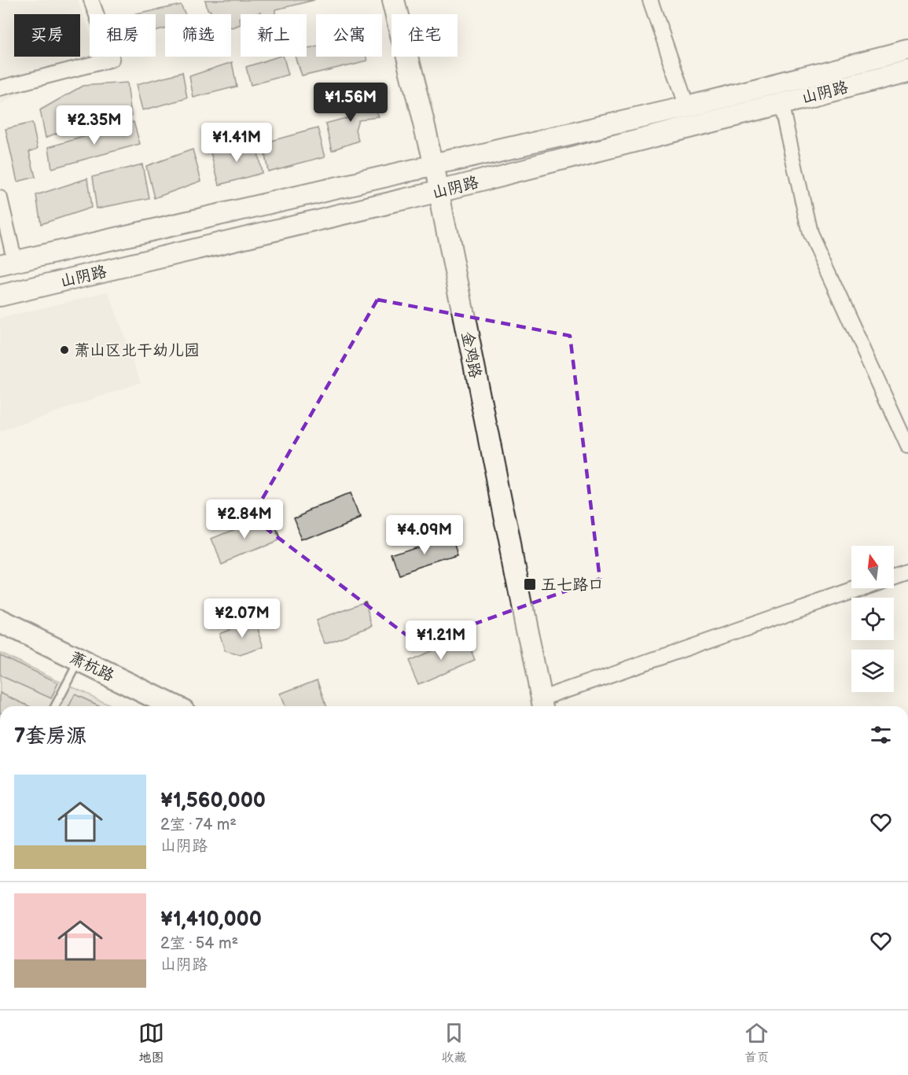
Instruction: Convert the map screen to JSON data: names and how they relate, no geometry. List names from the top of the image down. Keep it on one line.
{"streets":{"main road":["山阴路","金鸡路","萧杭路"]},"crossings":[["山阴路","金鸡路"]],"places":{"other":["萧山区北干幼儿园"],"transit":["五七路口"]},"north":"top","page":{"chip":["买房","租房","筛选","新上","公寓","住宅"],"price":["¥1.56M","¥2.35M","¥1.41M","¥2.84M","¥4.09M","¥2.07M","¥1.21M"],"heading":"7套房源","list":[{"name":"¥1,560,000","note":"2室 · 74 m² · 山阴路"},{"name":"¥1,410,000","note":"2室 · 54 m² · 山阴路"}],"tabs":["地图","收藏","首页"]}}
